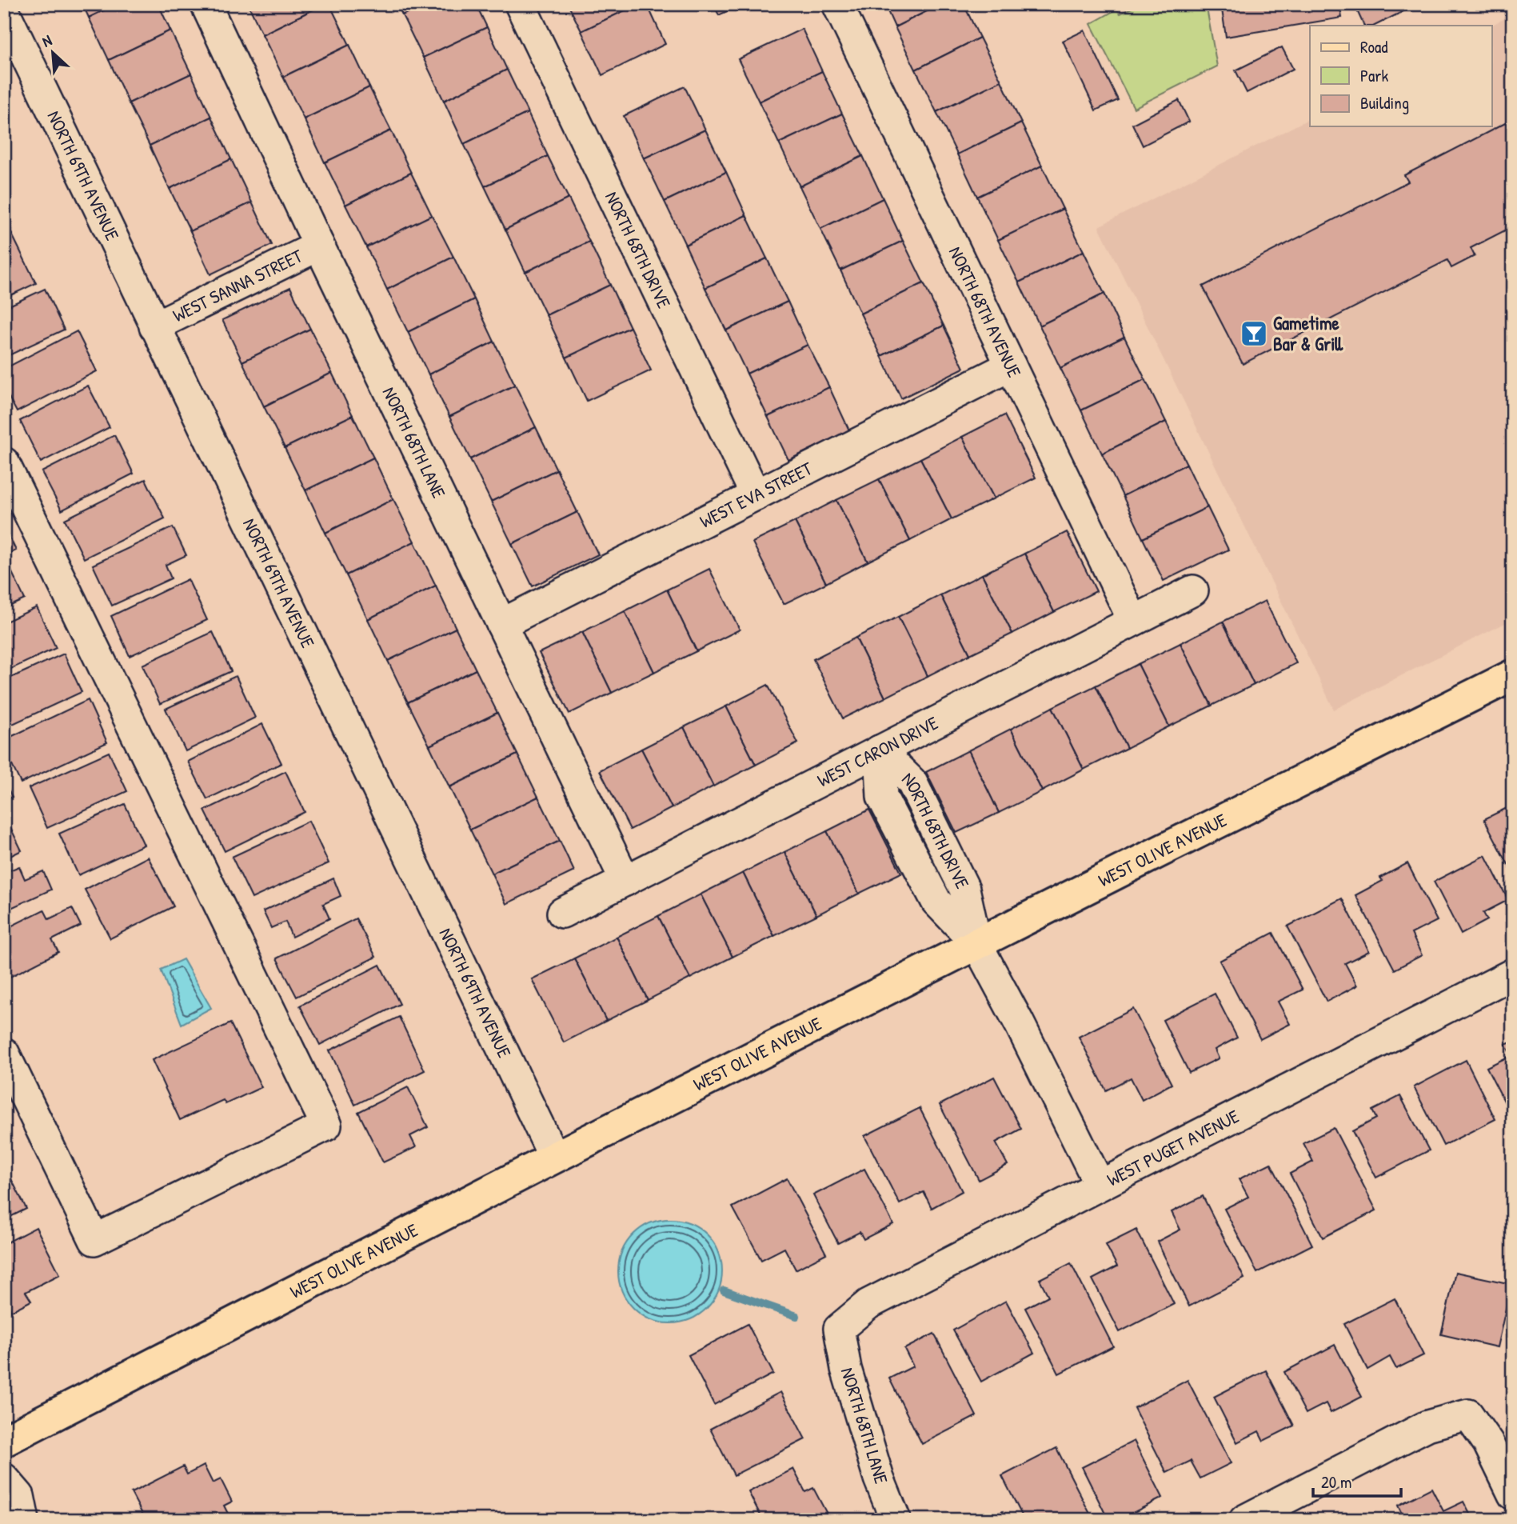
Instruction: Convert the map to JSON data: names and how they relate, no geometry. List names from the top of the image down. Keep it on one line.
{"streets":{"main road":["WEST OLIVE AVENUE"],"street":["NORTH 69TH AVENUE","NORTH 68TH DRIVE","WEST SANNA STREET","NORTH 68TH AVENUE","NORTH 68TH LANE","WEST EVA STREET","WEST CARON DRIVE","WEST PUGET AVENUE"]},"crossings":[["NORTH 69TH AVENUE","WEST SANNA STREET"],["NORTH 69TH AVENUE","WEST OLIVE AVENUE"],["NORTH 68TH DRIVE","WEST EVA STREET"],["NORTH 68TH DRIVE","WEST CARON DRIVE"],["NORTH 68TH DRIVE","WEST OLIVE AVENUE"],["NORTH 68TH DRIVE","WEST PUGET AVENUE"],["WEST SANNA STREET","NORTH 68TH LANE"],["NORTH 68TH AVENUE","WEST EVA STREET"],["NORTH 68TH AVENUE","WEST CARON DRIVE"],["NORTH 68TH LANE","WEST EVA STREET"],["NORTH 68TH LANE","WEST CARON DRIVE"],["NORTH 68TH LANE","WEST PUGET AVENUE"]],"places":{"bar":["Gametime Bar & Grill"]},"legend":["Road","Park","Building"],"scale_bar":"20 m","north":"top left"}
